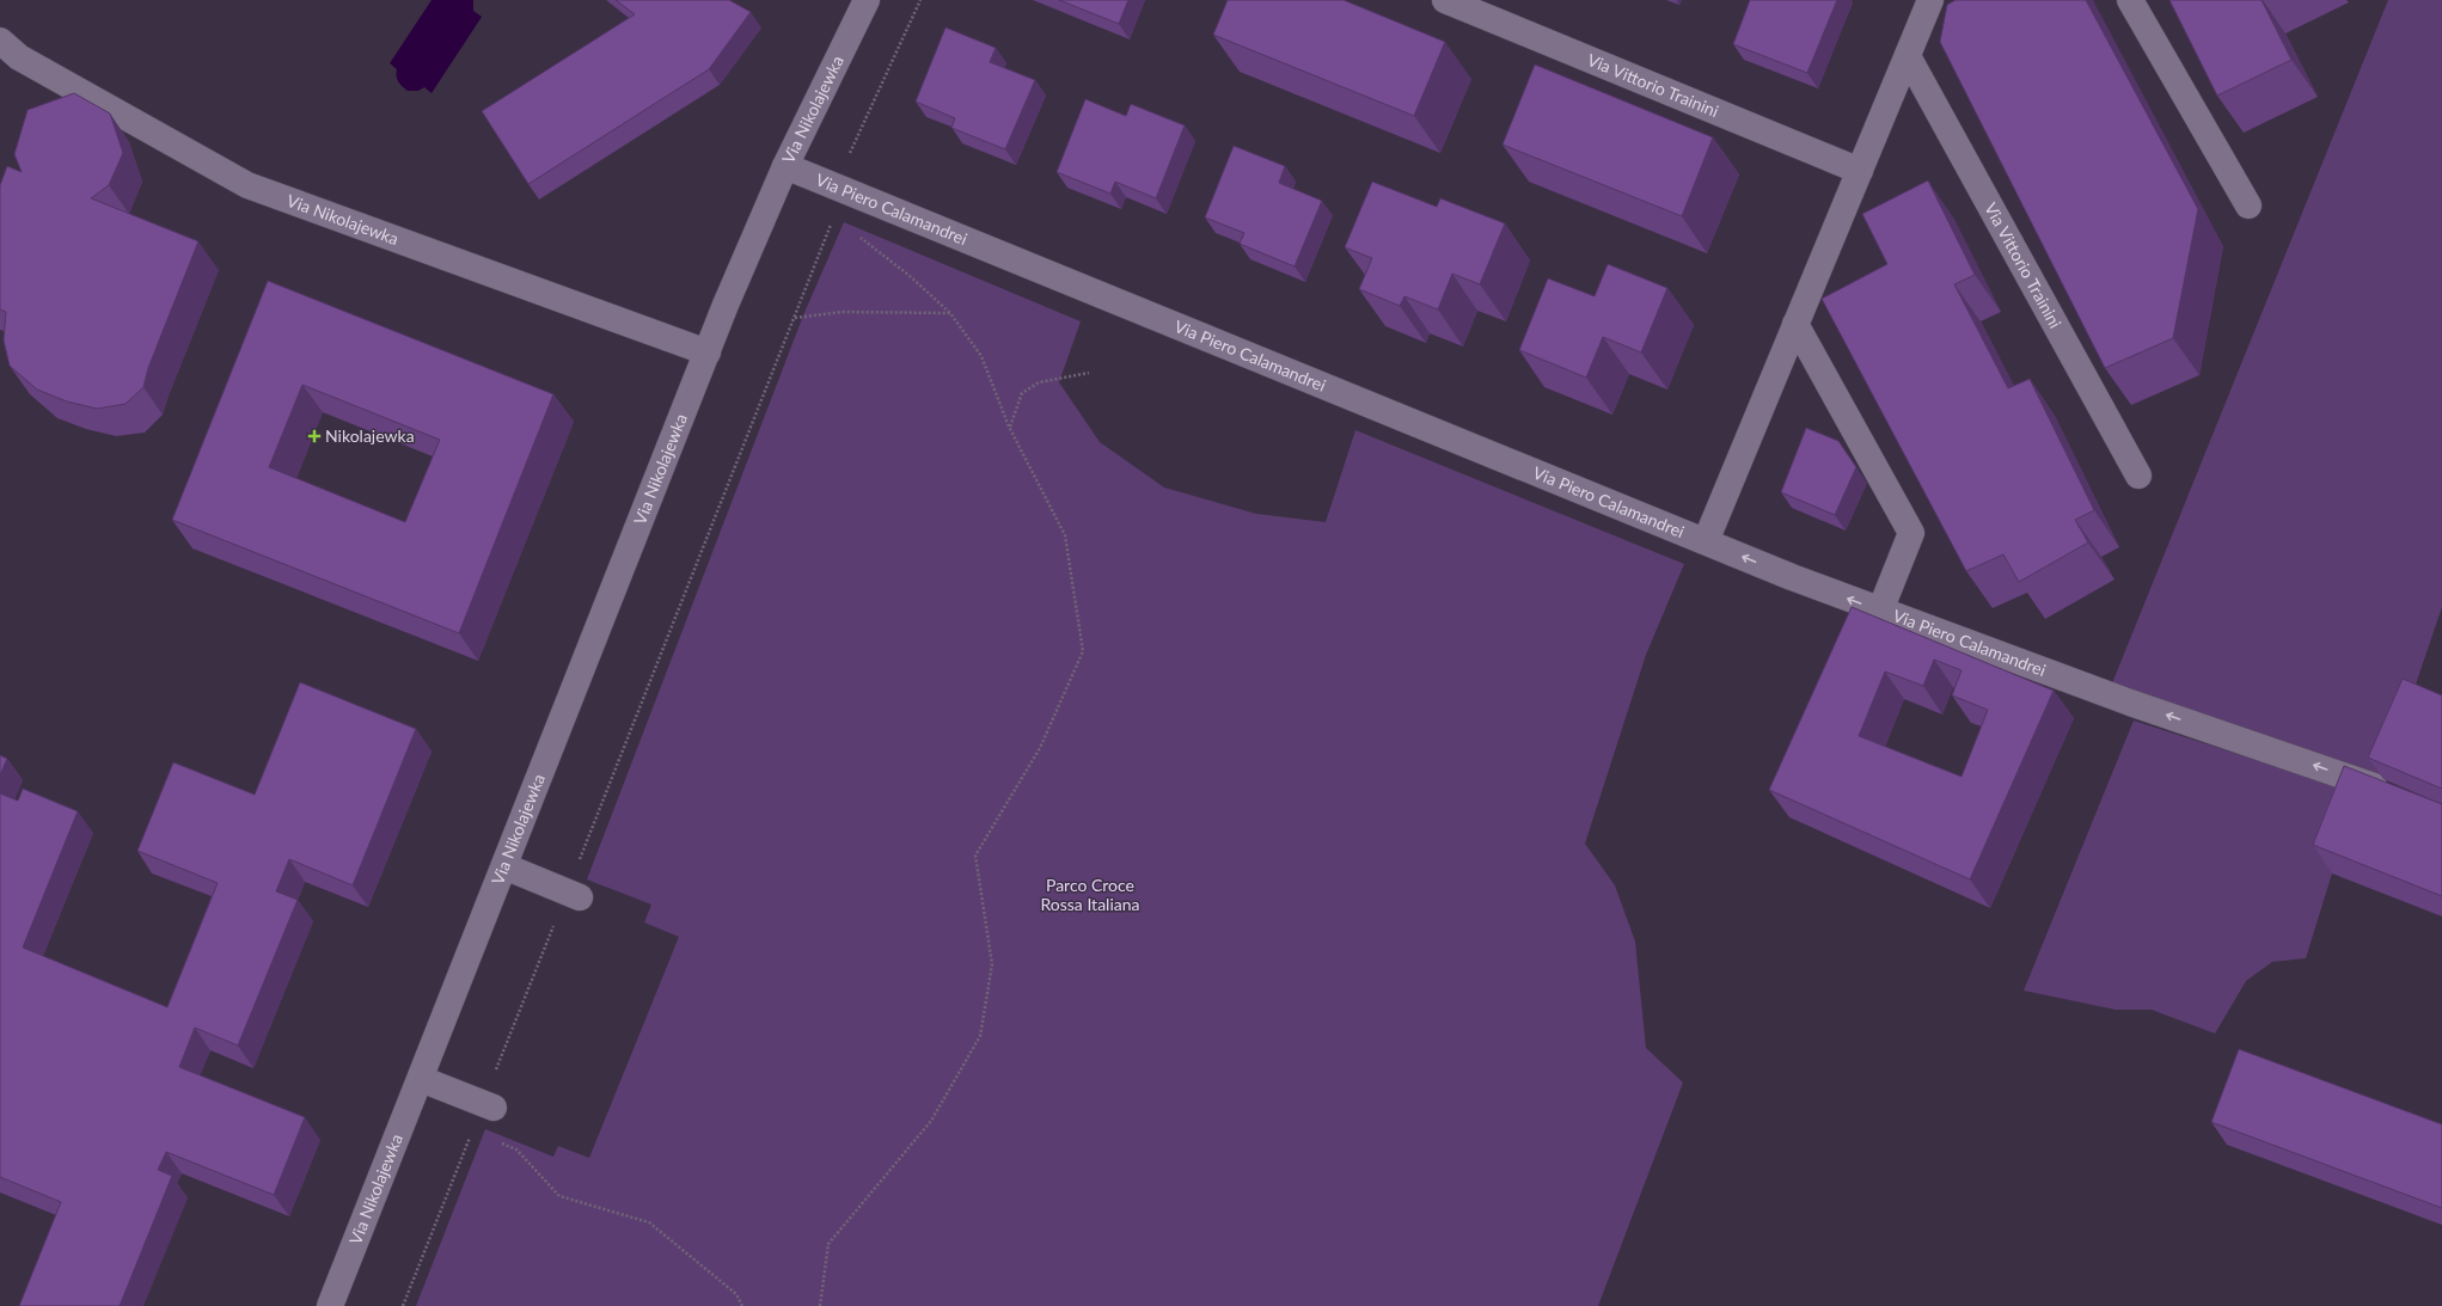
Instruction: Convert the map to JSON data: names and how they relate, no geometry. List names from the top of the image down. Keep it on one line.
{"streets":{"street":["Via Vittorio Trainini","Via Nikolajewka","Via Piero Calamandrei"]},"crossings":[["Via Nikolajewka","Via Piero Calamandrei"]],"one_way":["Via Piero Calamandrei"],"parks":["Parco Croce Rossa Italiana"],"places":{"health":["Nikolajewka"]}}
